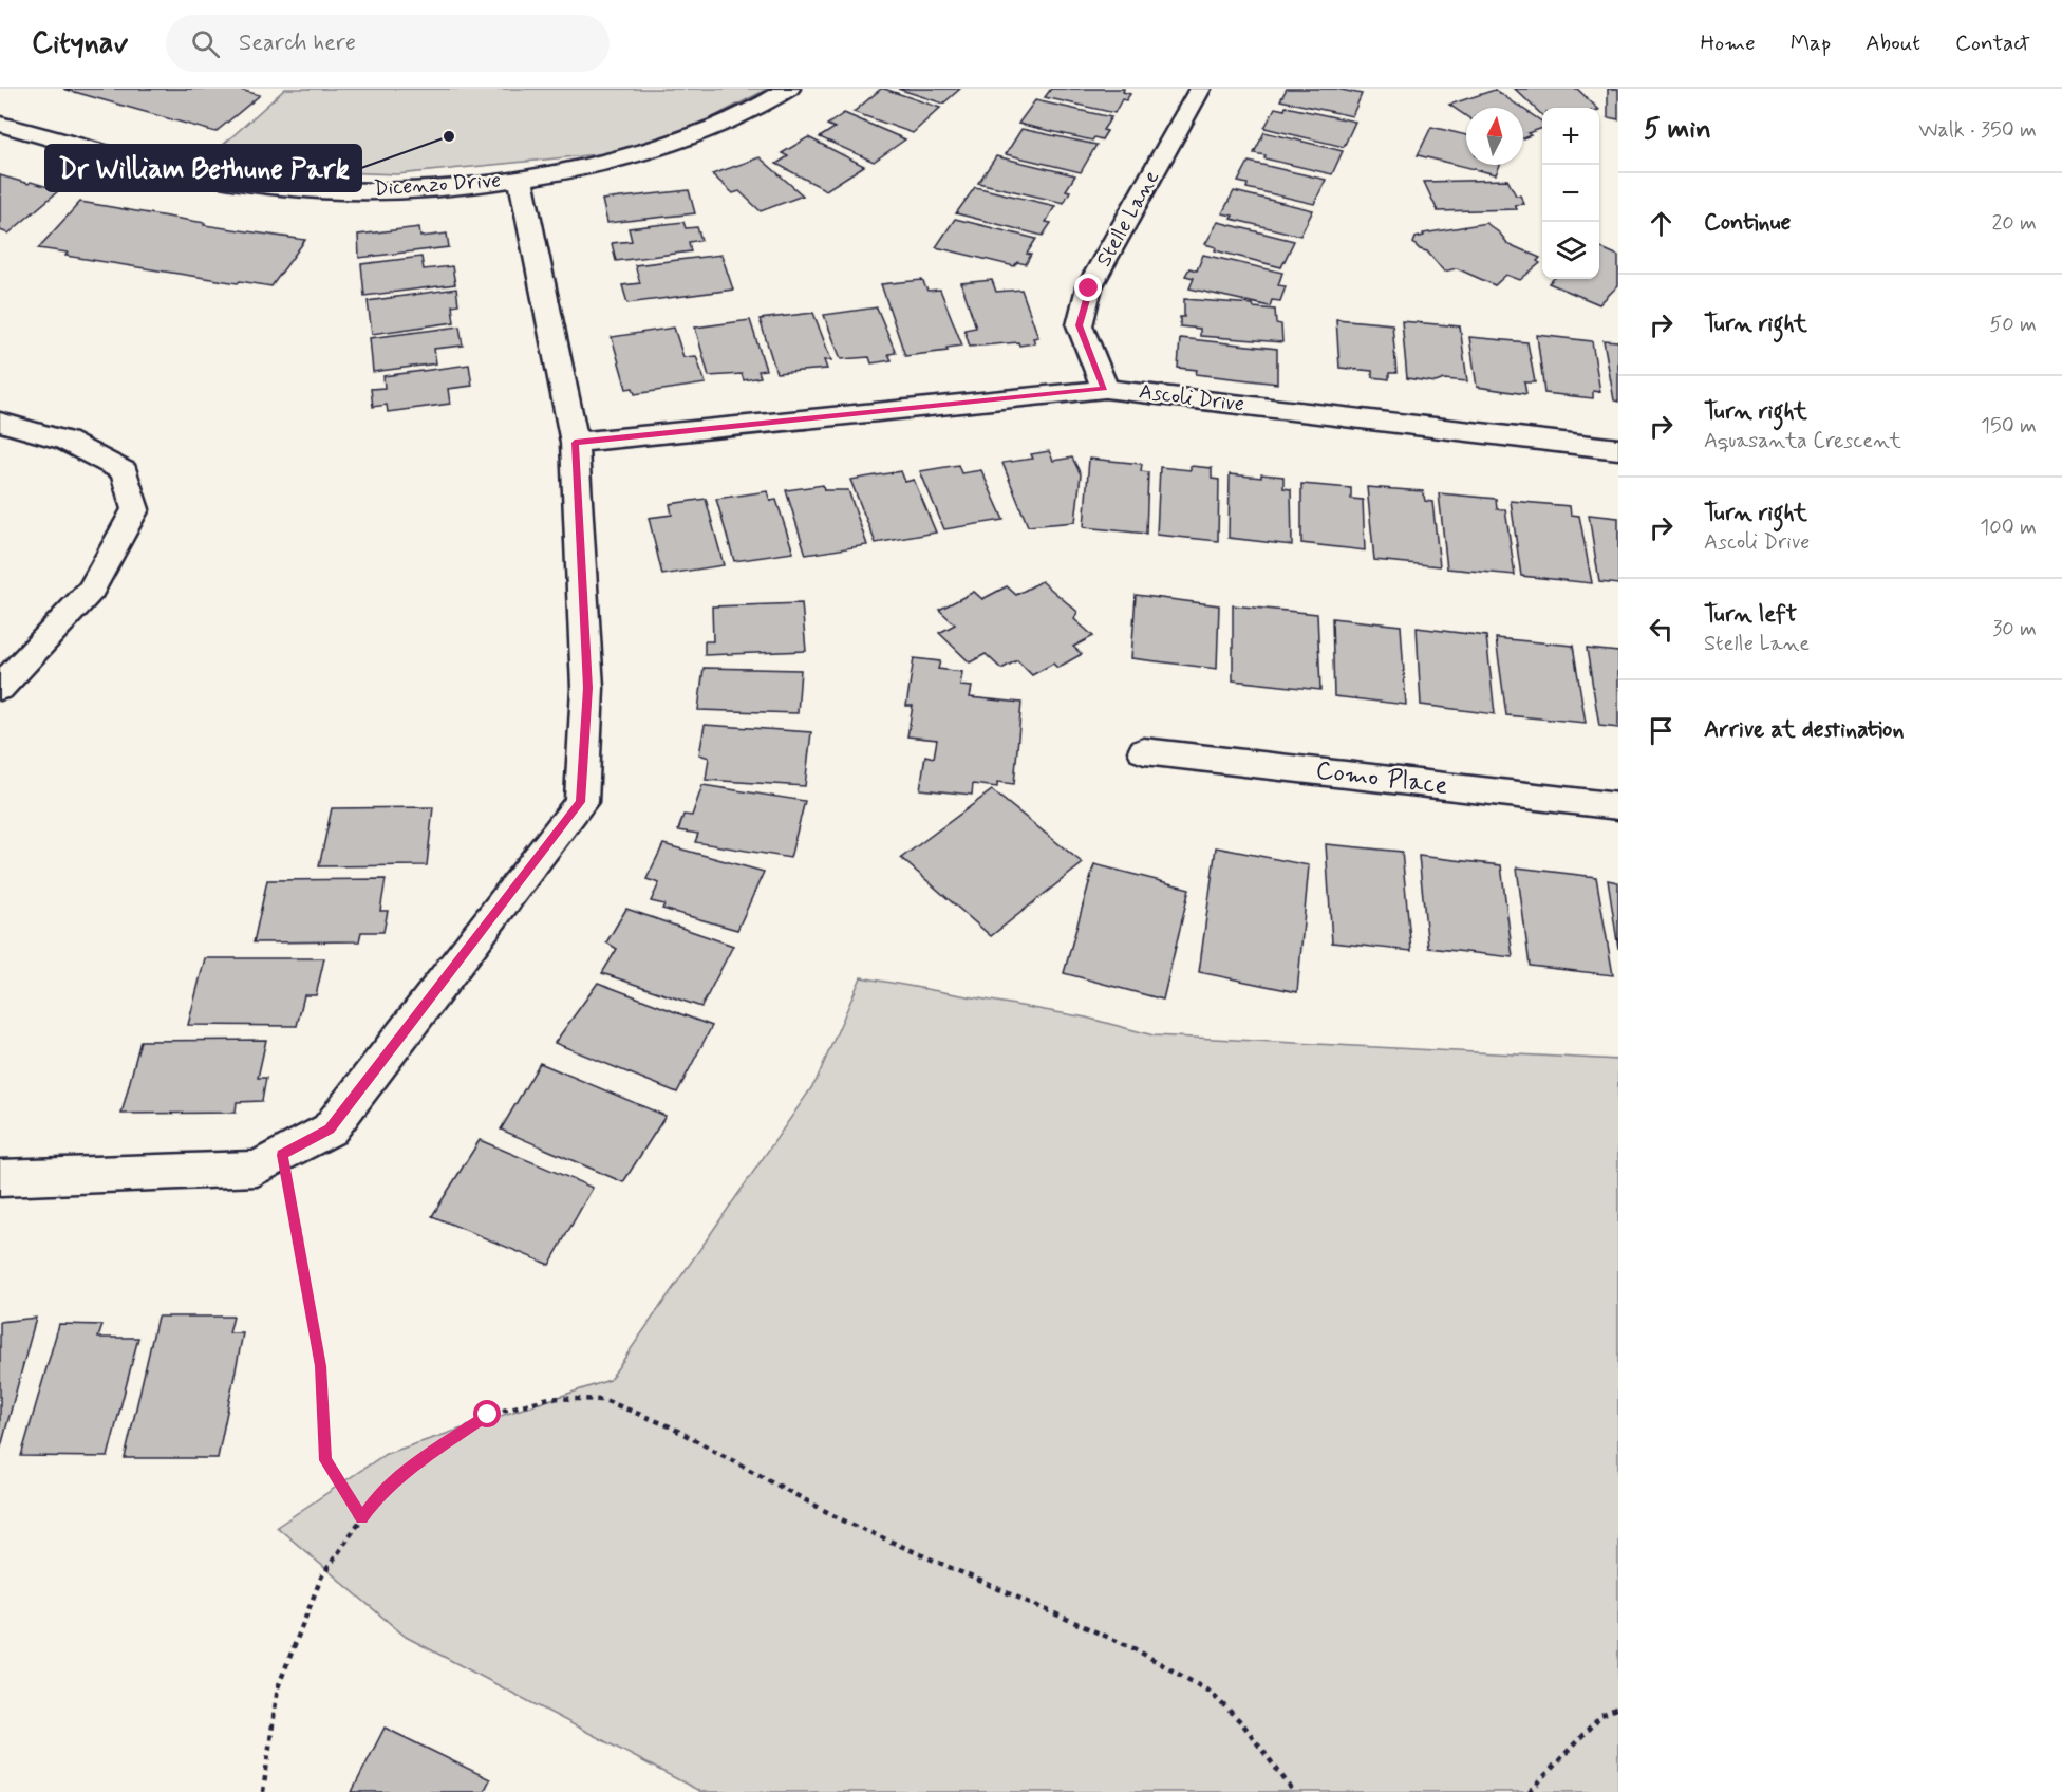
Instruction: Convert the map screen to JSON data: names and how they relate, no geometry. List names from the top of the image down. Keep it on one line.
{"streets":{"street":["Dicenzo Drive","Stelle Lane","Ascoli Drive","Como Place"]},"crossings":[["Stelle Lane","Ascoli Drive"]],"places":["Dr William Bethune Park"],"north":"top","page":{"header":"Citynav","search":"Search here","nav":["Home","Map","About","Contact"],"heading":["5 min","Walk · 350 m"],"map_buttons":["+","−"],"list":[["Continue","20 m"],["Turn right","50 m"],["Turn right","Aquasanta Crescent","150 m"],["Turn right","Ascoli Drive","100 m"],["Turn left","Stelle Lane","30 m"],"Arrive at destination"]}}
